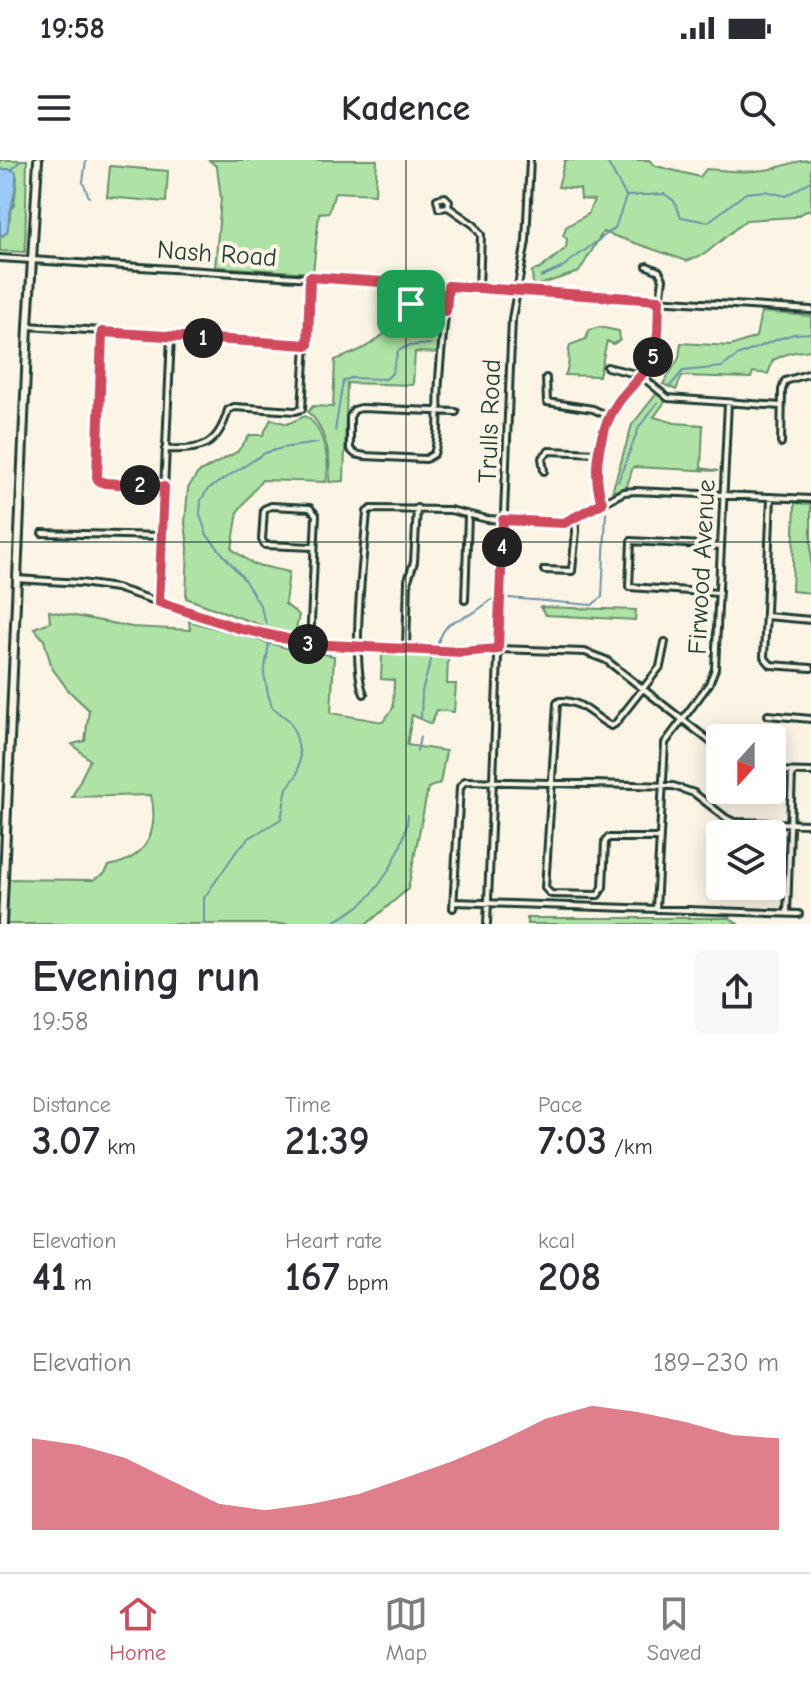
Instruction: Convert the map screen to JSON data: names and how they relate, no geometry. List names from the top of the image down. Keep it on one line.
{"streets":{"street":["Nash Road","Trulls Road","Firwood Avenue"]},"crossings":[["Nash Road","Trulls Road"]],"north":"bottom","page":{"status":"19:58","header":"Kadence","pins":["1","5","2","4","3"],"heading":["Evening run","19:58"],"stats":[["Distance","3.07 km"],["Time","21:39"],["Pace","7:03 /km"],["Elevation","41 m"],["Heart rate","167 bpm"],["kcal","208"]],"chart":["Elevation","189–230 m"],"tabs":["Home","Map","Saved"]}}
